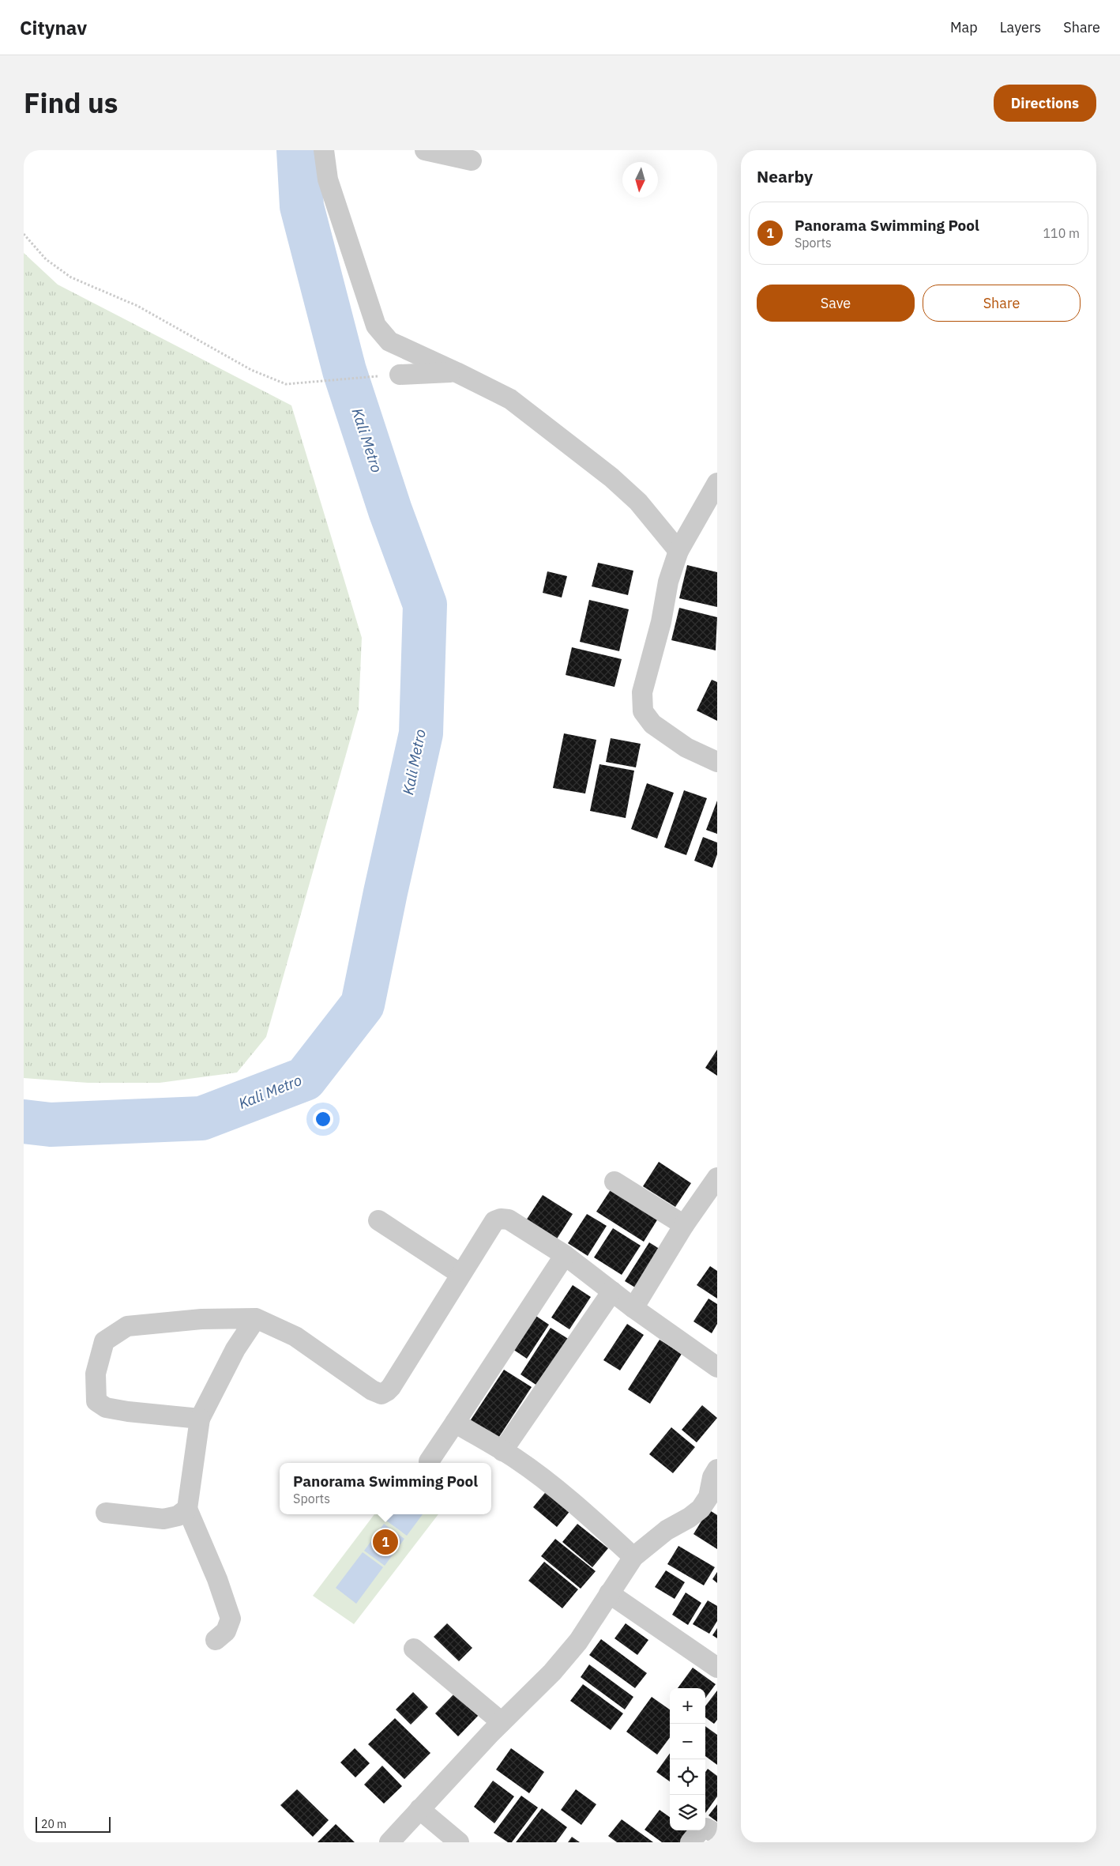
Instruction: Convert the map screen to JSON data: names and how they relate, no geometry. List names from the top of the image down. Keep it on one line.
{"water":["Kali Metro"],"scale_bar":"20 m","north":"bottom","page":{"header":"Citynav","nav":["Map","Layers","Share"],"title":"Find us","buttons":["Directions",["Save","Share"]],"heading":"Nearby","list":[{"mark":"1","name":"Panorama Swimming Pool","note":"Sports","value":"110 m"}],"popup":["Panorama Swimming Pool","Sports"],"pins":"1","map_buttons":["+","−"],"scale":"20 m"}}
